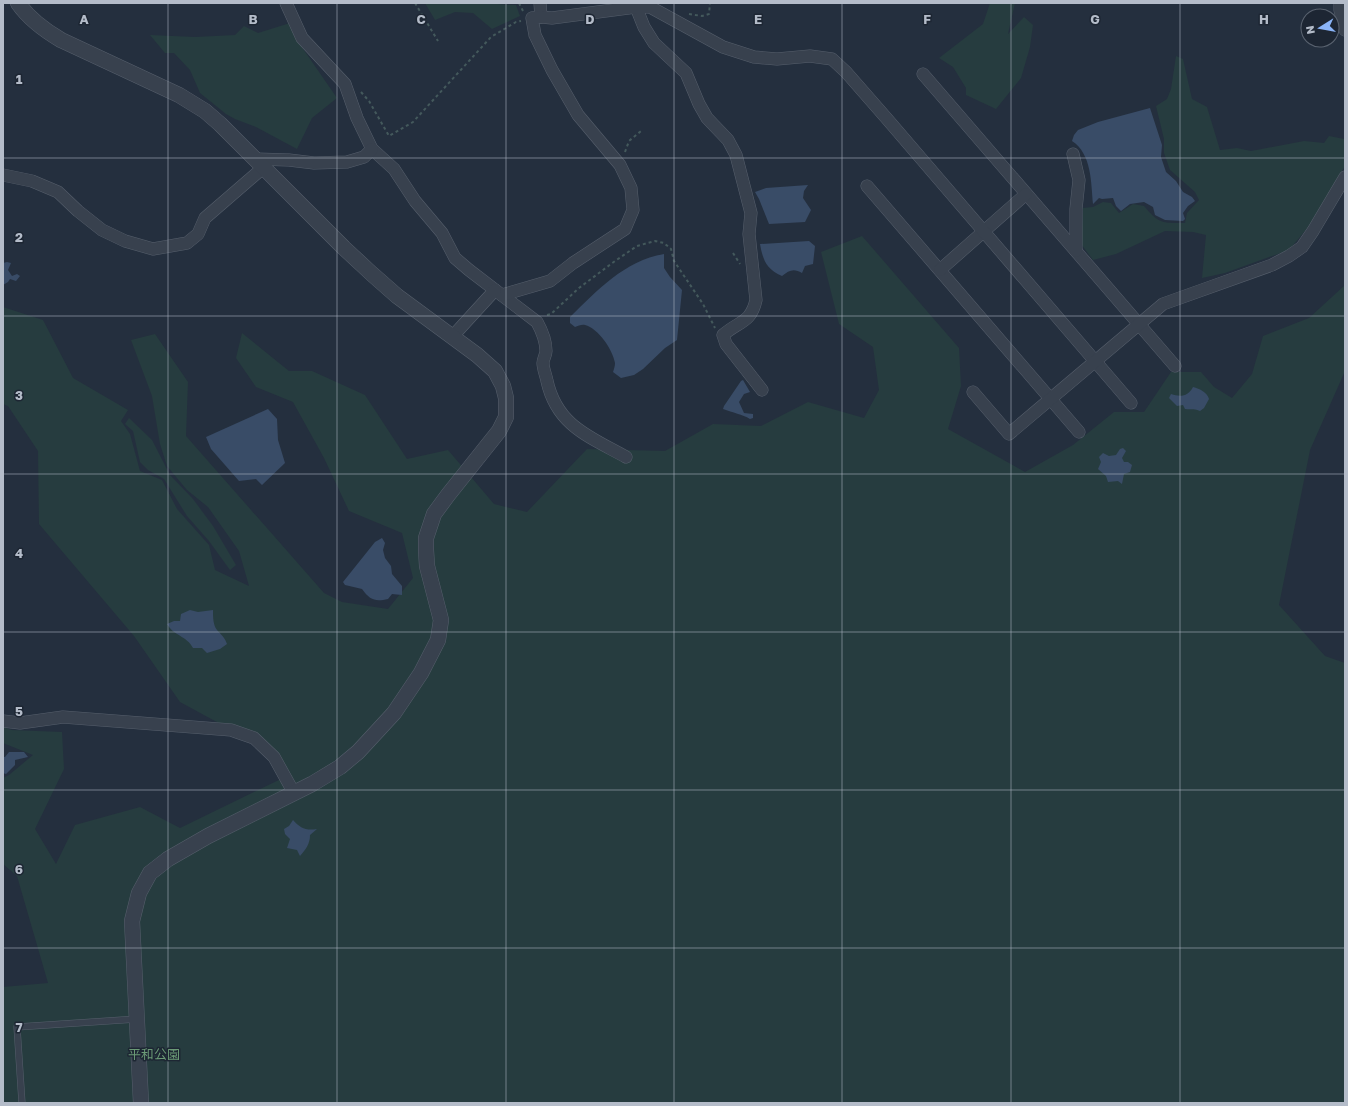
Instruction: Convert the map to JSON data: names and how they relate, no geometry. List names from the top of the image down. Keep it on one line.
{"parks":["平和公園"],"north":"left","grid":{"columns":["A","B","C","D","E","F","G","H"],"rows":["1","2","3","4","5","6","7"]}}
